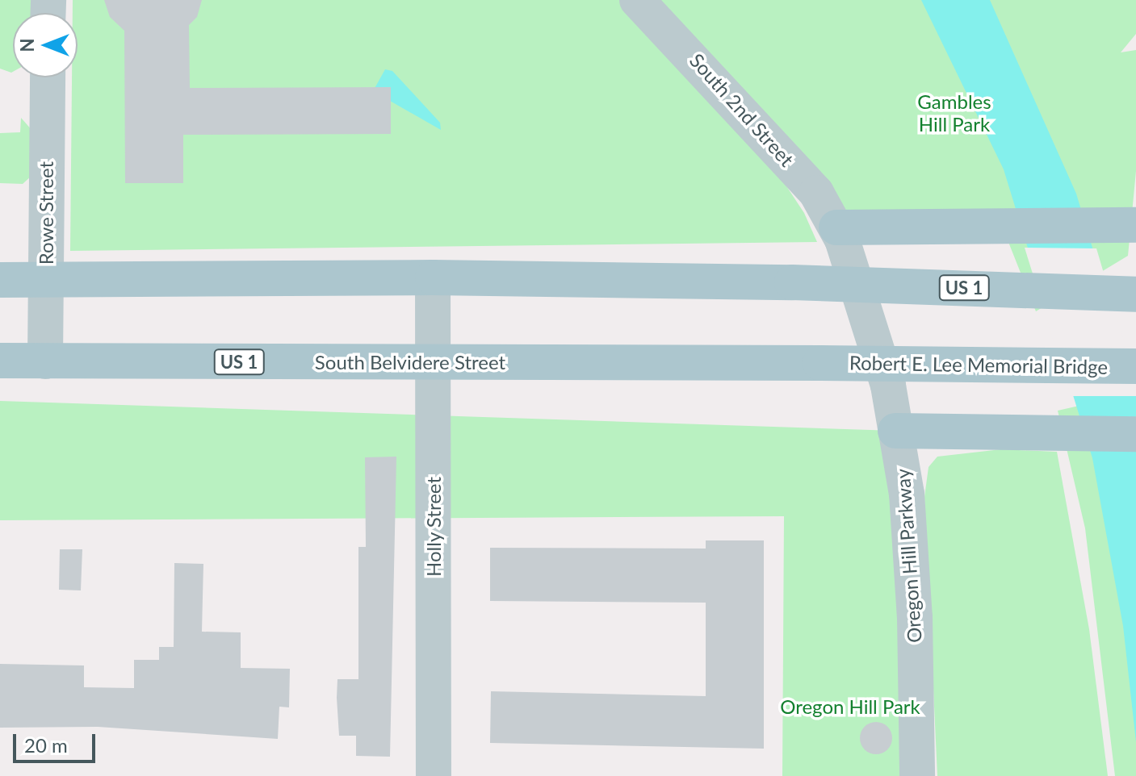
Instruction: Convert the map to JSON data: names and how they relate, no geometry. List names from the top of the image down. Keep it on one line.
{"streets":{"main road":["US 1","South Belvidere Street","Robert E. Lee Memorial Bridge"],"street":["South 2nd Street","Rowe Street","Holly Street","Oregon Hill Parkway"]},"crossings":[["South 2nd Street","Oregon Hill Parkway"],["Rowe Street","US 1"],["Rowe Street","South Belvidere Street"],["US 1","Holly Street"],["South Belvidere Street","Robert E. Lee Memorial Bridge"],["South Belvidere Street","Holly Street"]],"parks":["Gambles Hill Park","Oregon Hill Park"],"scale_bar":"20 m","north":"left"}
